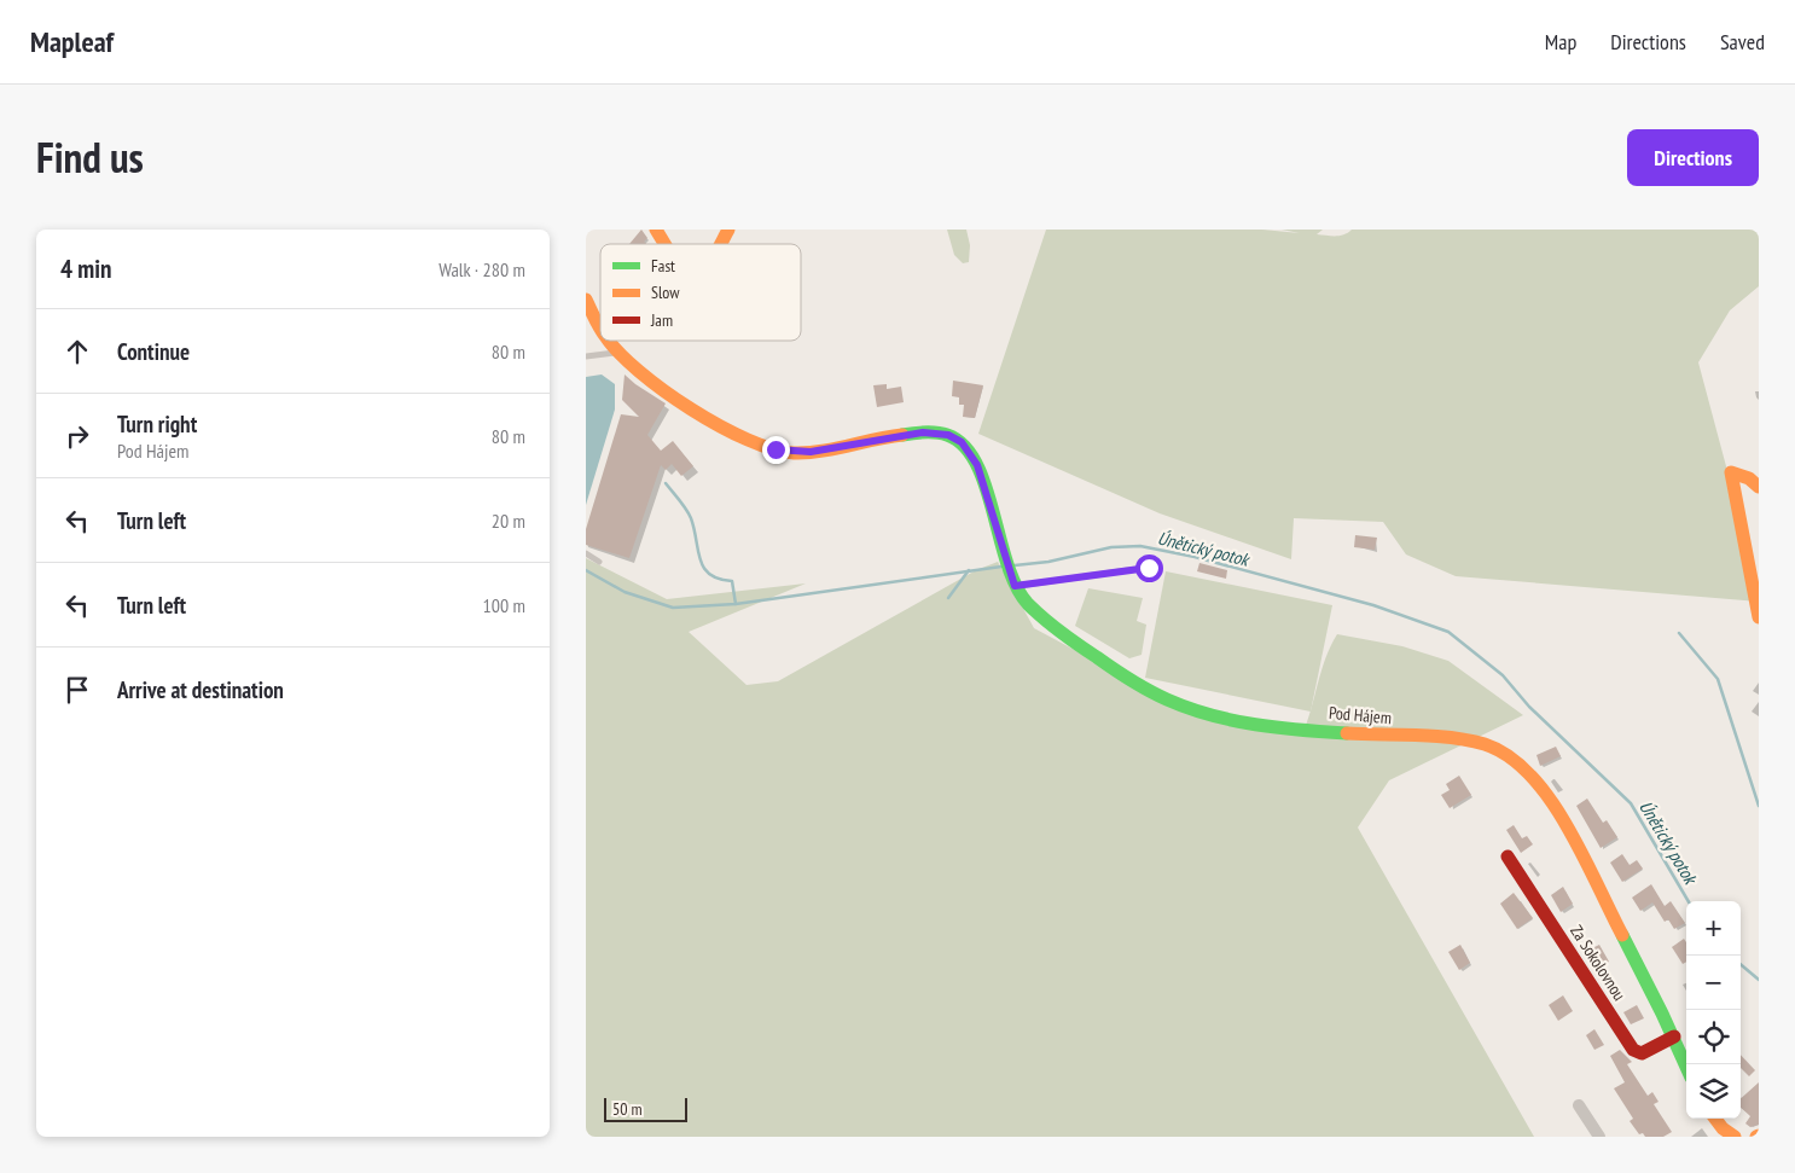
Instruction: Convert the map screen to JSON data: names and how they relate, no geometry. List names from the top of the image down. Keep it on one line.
{"streets":{"street":["Pod Hájem","Za Sokolovnou"]},"crossings":[["Pod Hájem","Za Sokolovnou"]],"water":["Únětický potok"],"legend":["Fast","Slow","Jam"],"scale_bar":"50 m","page":{"header":"Mapleaf","nav":["Map","Directions","Saved"],"title":"Find us","buttons":"Directions","heading":["4 min","Walk · 280 m"],"list":[["Continue","80 m"],["Turn right","Pod Hájem","80 m"],["Turn left","20 m"],["Turn left","100 m"],"Arrive at destination"],"map_buttons":["+","−"],"scale":"50 m"}}
